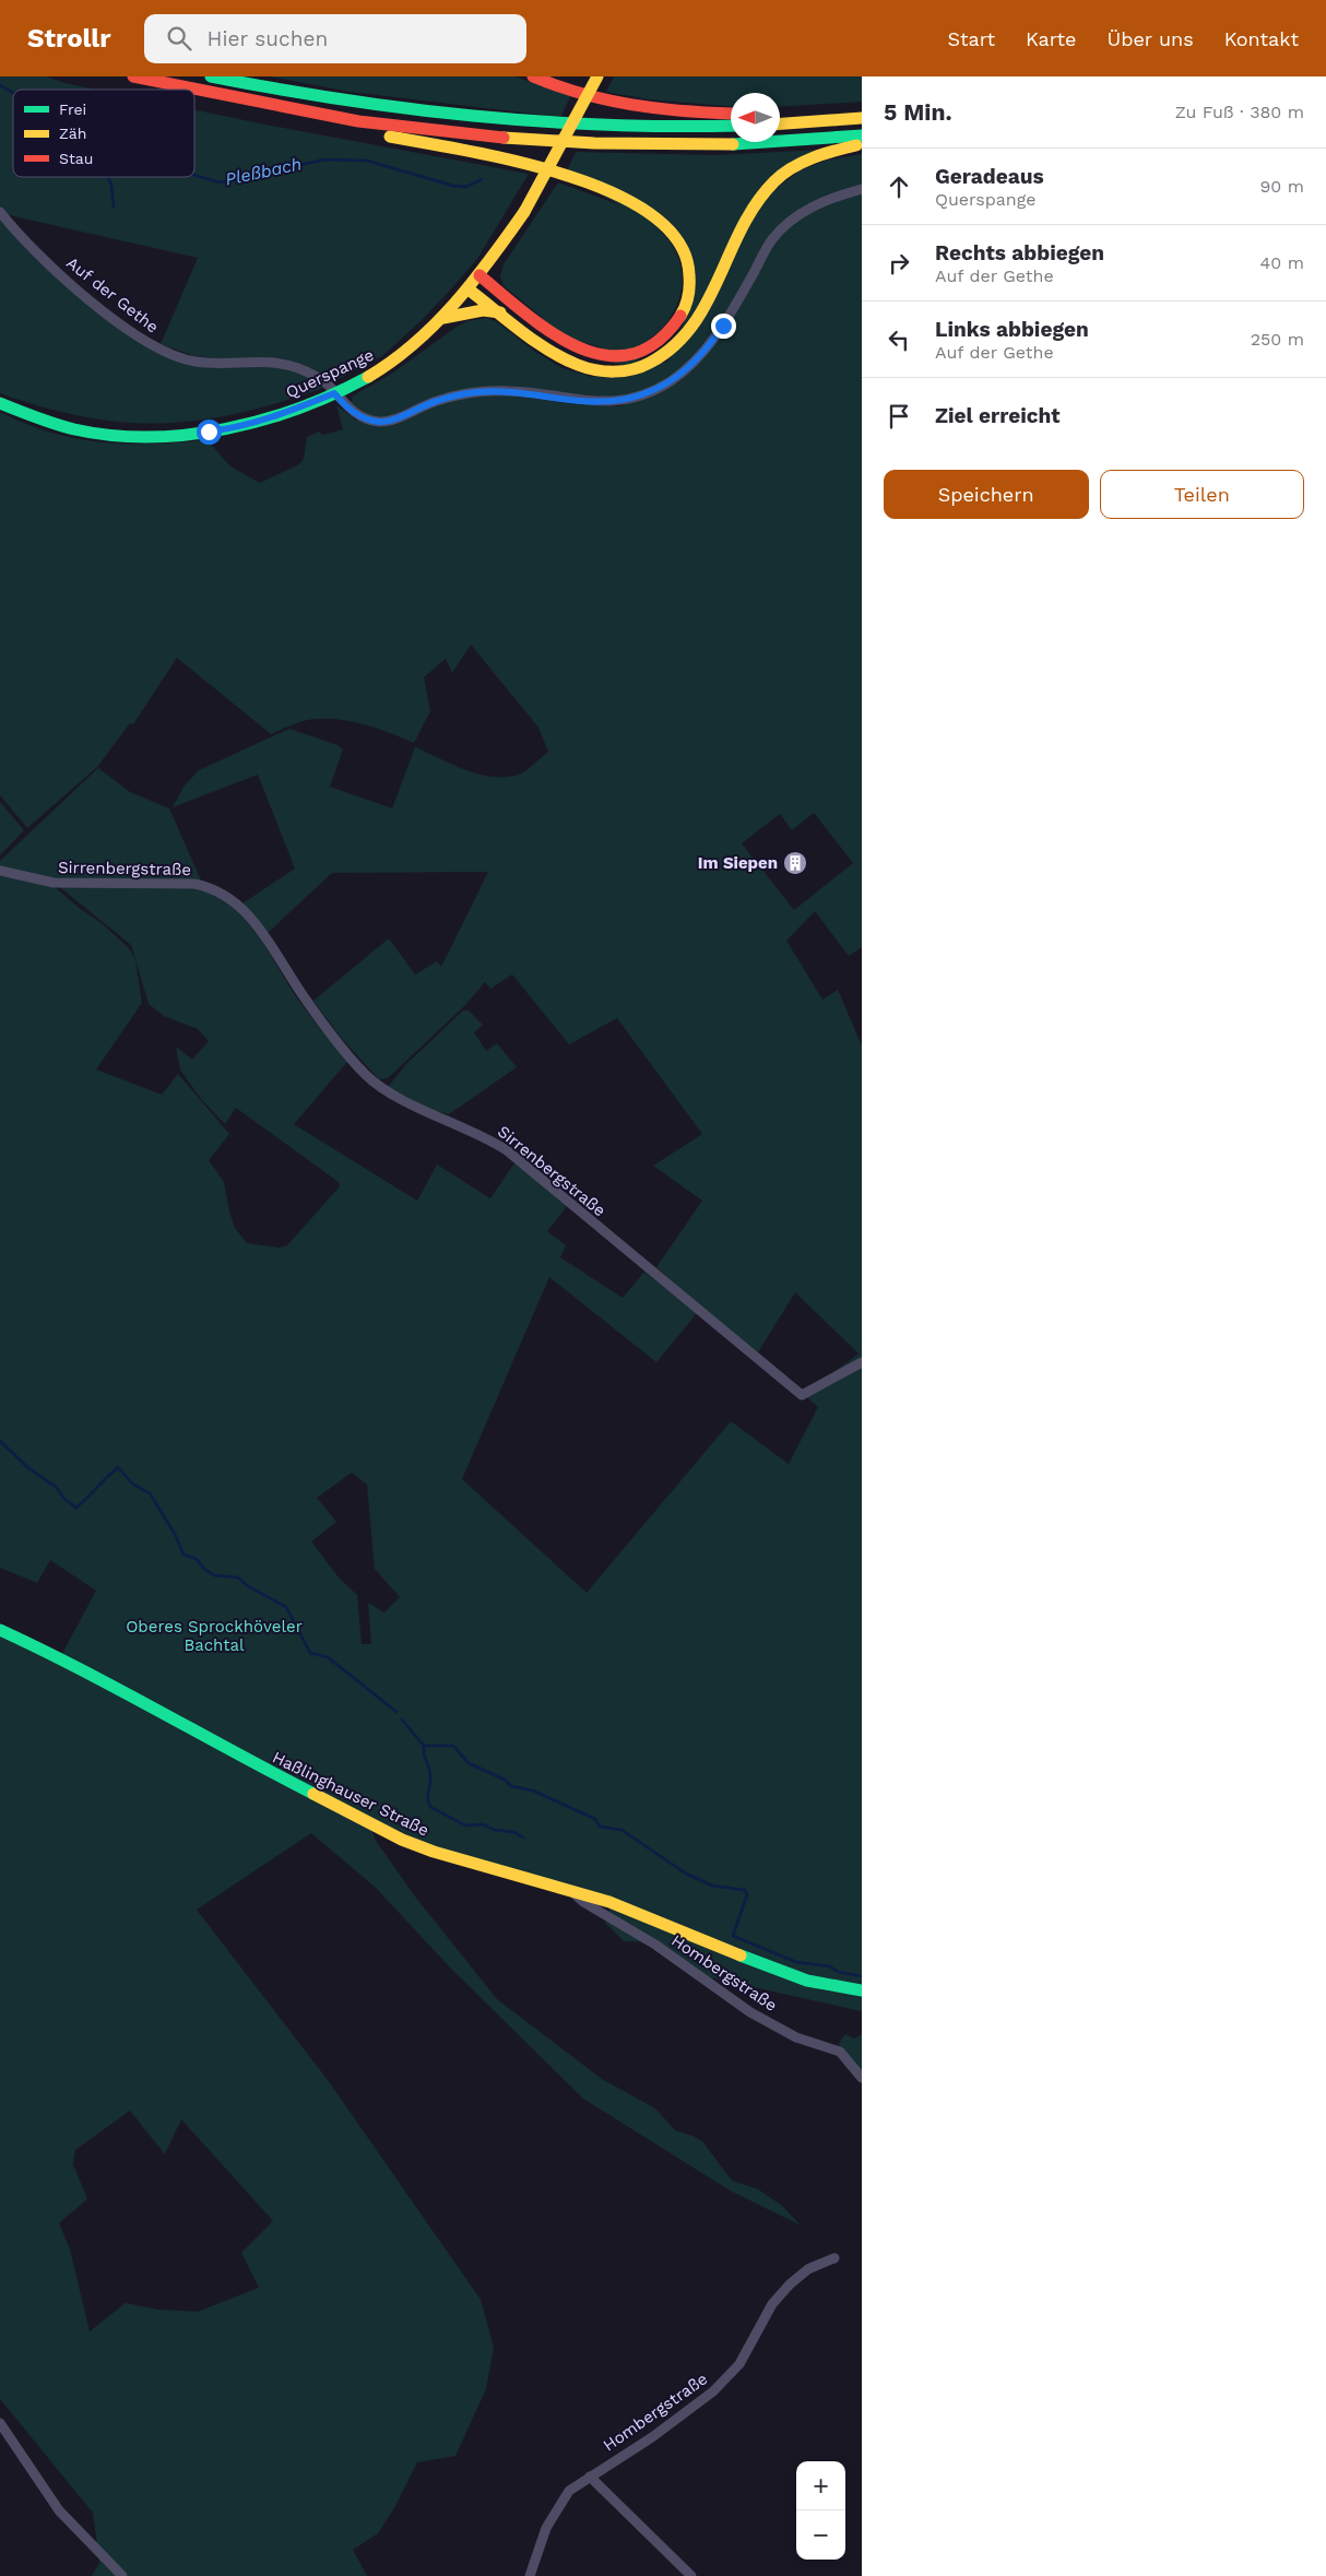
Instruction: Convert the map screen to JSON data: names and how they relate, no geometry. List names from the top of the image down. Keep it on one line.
{"streets":{"main road":["Querspange","Haßlinghauser Straße"],"street":["Auf der Gethe","Sirrenbergstraße","Hombergstraße"]},"crossings":[["Auf der Gethe","Querspange"],["Haßlinghauser Straße","Hombergstraße"]],"water":["Pleßbach"],"parks":["Oberes Sprockhöveler Bachtal"],"places":{"building":["Im Siepen"]},"legend":["Frei","Zäh","Stau"],"north":"left","page":{"header":"Strollr","search":"Hier suchen","nav":["Start","Karte","Über uns","Kontakt"],"heading":["5 Min.","Zu Fuß · 380 m"],"list":[["Geradeaus","Querspange","90 m"],["Rechts abbiegen","Auf der Gethe","40 m"],["Links abbiegen","Auf der Gethe","250 m"],"Ziel erreicht"],"buttons":["Speichern","Teilen"],"map_buttons":["+","−"]}}
